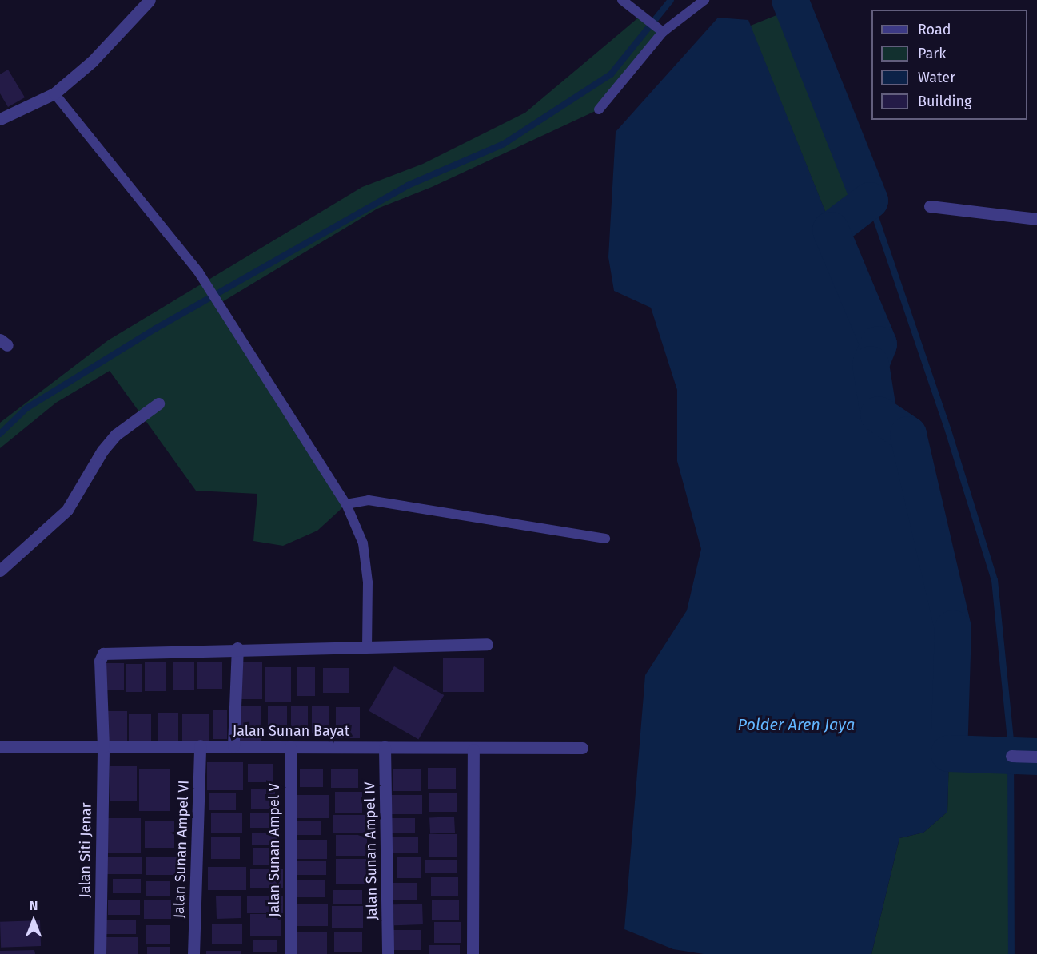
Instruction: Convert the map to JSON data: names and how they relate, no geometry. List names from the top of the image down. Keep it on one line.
{"streets":{"street":["Jalan Sunan Bayat","Jalan Sunan Ampel VI","Jalan Siti Jenar","Jalan Sunan Ampel V","Jalan Sunan Ampel IV"]},"crossings":[["Jalan Sunan Bayat","Jalan Sunan Ampel VI"],["Jalan Sunan Bayat","Jalan Siti Jenar"],["Jalan Sunan Bayat","Jalan Sunan Ampel V"],["Jalan Sunan Bayat","Jalan Sunan Ampel IV"]],"water":["Polder Aren Jaya"],"legend":["Road","Park","Water","Building"],"north":"top"}
